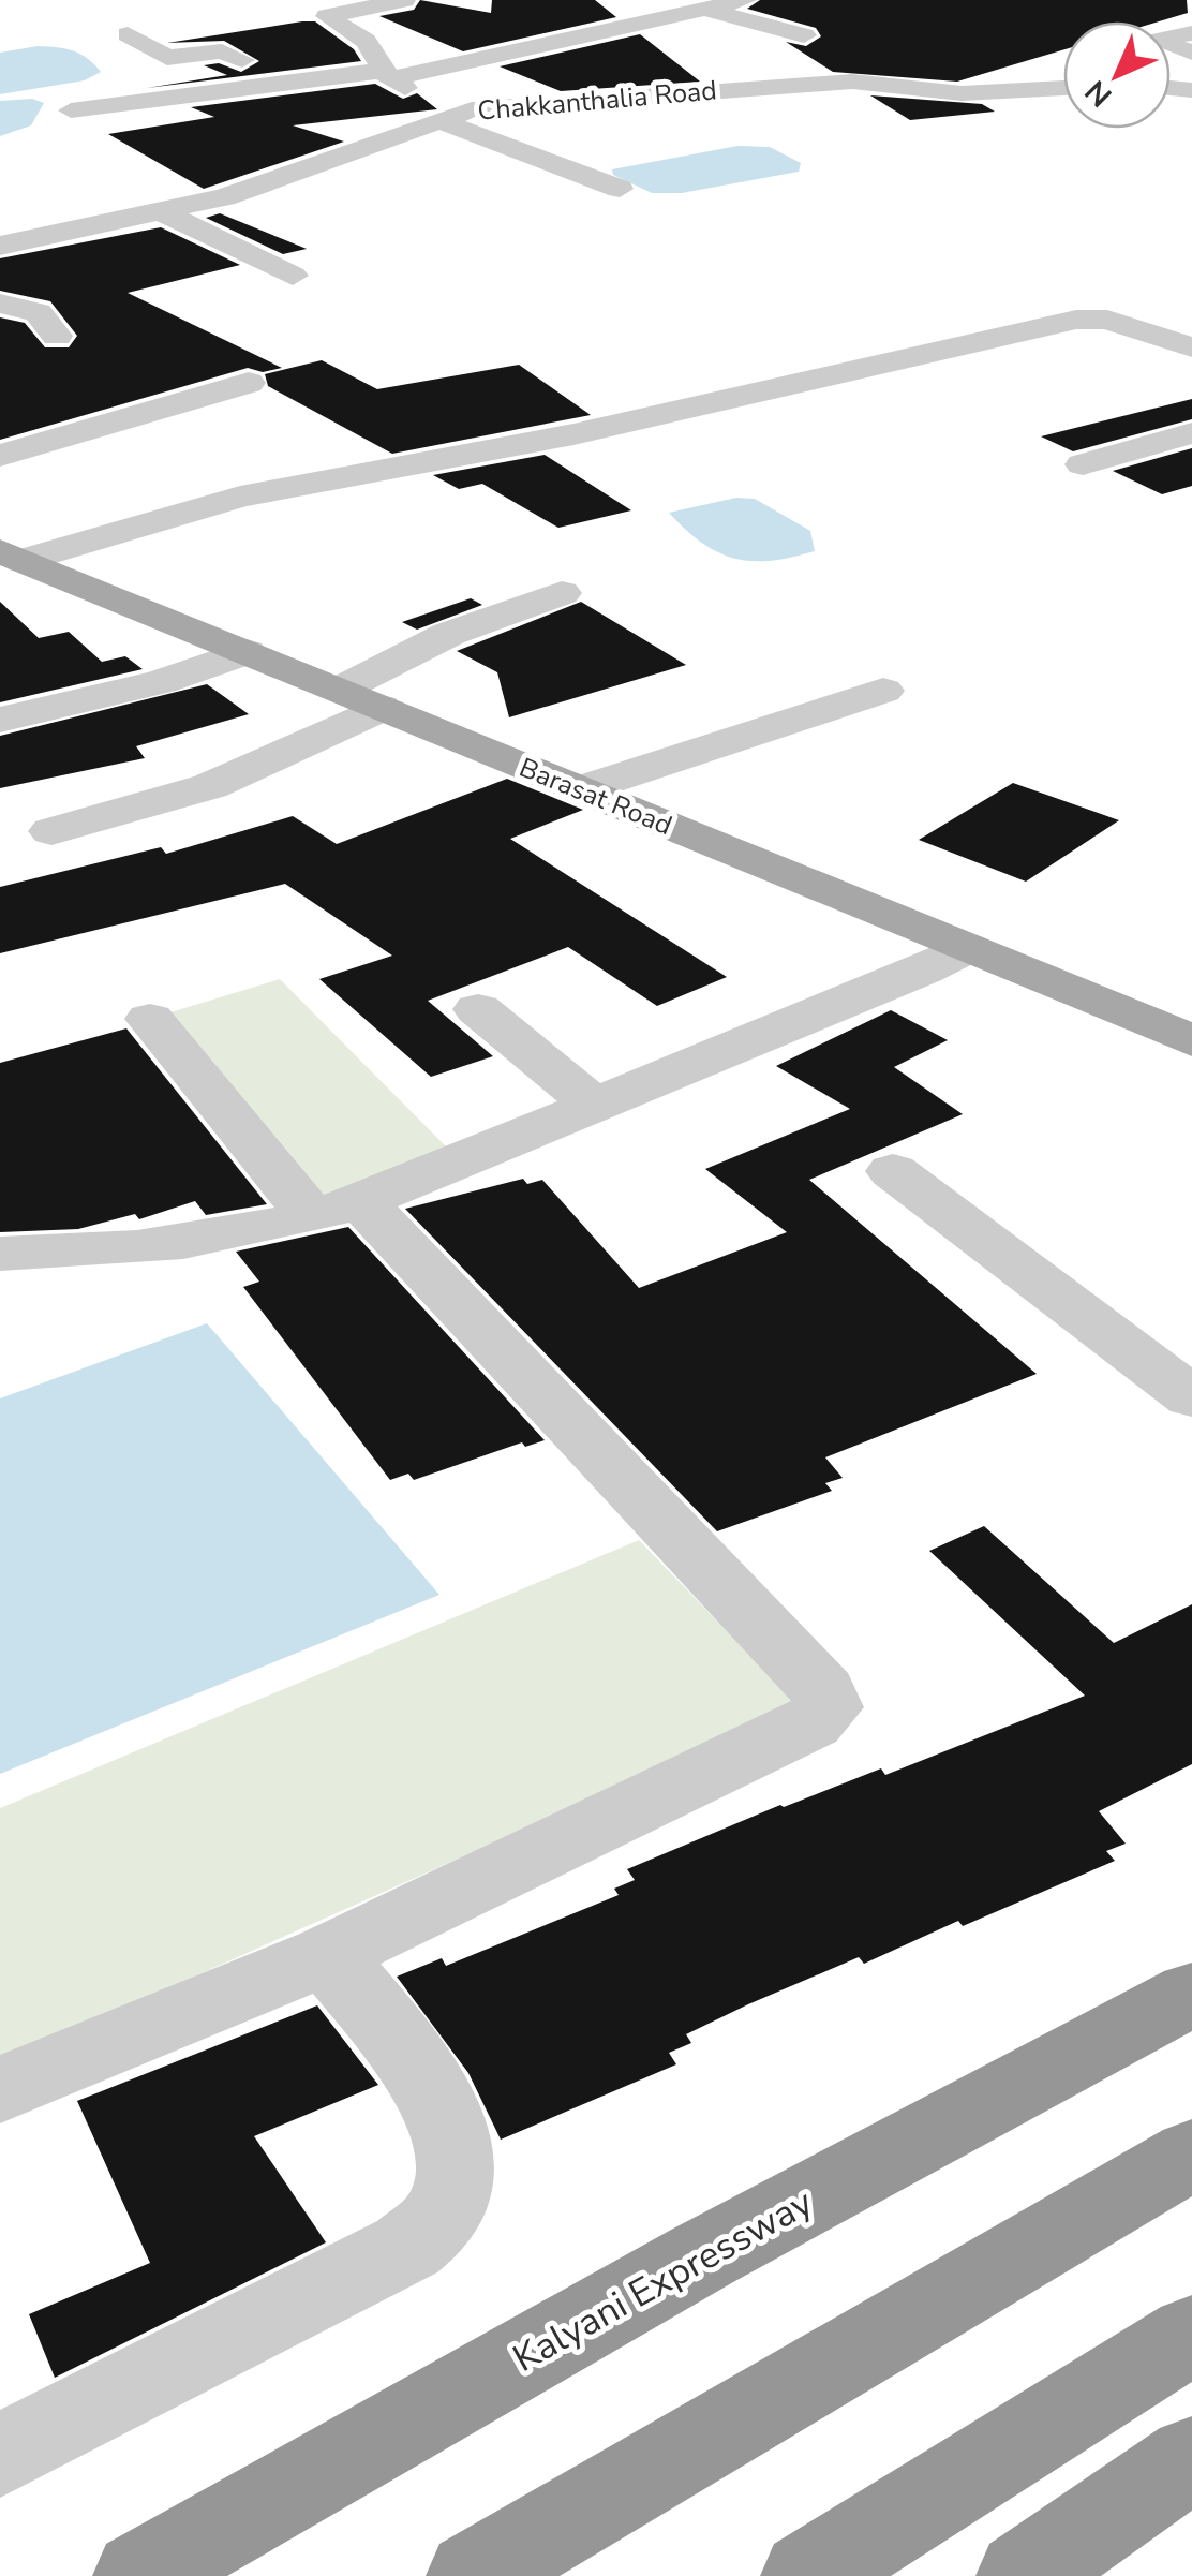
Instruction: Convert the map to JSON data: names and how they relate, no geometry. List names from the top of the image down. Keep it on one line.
{"streets":{"highway":["Kalyani Expressway"],"main road":["Barasat Road"],"street":["Chakkanthalia Road"]},"north":"bottom left"}
